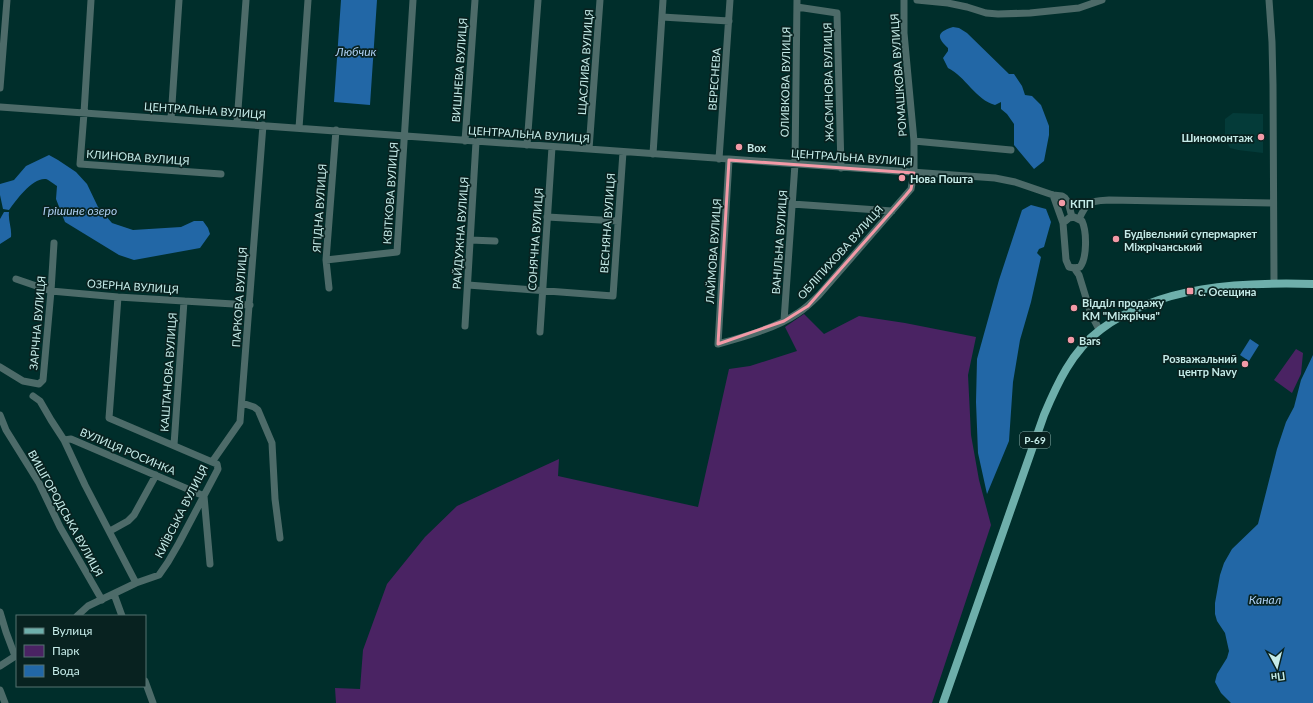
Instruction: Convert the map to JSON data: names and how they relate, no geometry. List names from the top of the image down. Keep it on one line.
{"streets":{"main road":["Р-69"],"street":["ЩАСЛИВА ВУЛИЦЯ","ВИШНЕВА ВУЛИЦЯ","РОМАШКОВА ВУЛИЦЯ","ВЕРЕСНЕВА","ОЛИВКОВА ВУЛИЦЯ","ЖАСМІНОВА ВУЛИЦЯ","ЦЕНТРАЛЬНА ВУЛИЦЯ","КЛИНОВА ВУЛИЦЯ","КВІТКОВА ВУЛИЦЯ","ЯГІДНА ВУЛИЦЯ","ВЕСНЯНА ВУЛИЦЯ","РАЙДУЖНА ВУЛИЦЯ","СОНЯЧНА ВУЛИЦЯ","ВАНІЛЬНА ВУЛИЦЯ","ЛАЙМОВА ВУЛИЦЯ","ОБЛІПИХОВА ВУЛИЦЯ","ОЗЕРНА ВУЛИЦЯ","ПАРКОВА ВУЛИЦЯ","ЗАРІЧНА ВУЛИЦЯ","КАШТАНОВА ВУЛИЦЯ","ВУЛИЦЯ РОСИНКА","КИЇВСЬКА ВУЛИЦЯ","ВИШГОРОДСЬКА ВУЛИЦЯ"]},"crossings":[["ЩАСЛИВА ВУЛИЦЯ","ЦЕНТРАЛЬНА ВУЛИЦЯ"],["ВИШНЕВА ВУЛИЦЯ","ЦЕНТРАЛЬНА ВУЛИЦЯ"],["РОМАШКОВА ВУЛИЦЯ","ЦЕНТРАЛЬНА ВУЛИЦЯ"],["РОМАШКОВА ВУЛИЦЯ","ОБЛІПИХОВА ВУЛИЦЯ"],["ВЕРЕСНЕВА","ЦЕНТРАЛЬНА ВУЛИЦЯ"],["ОЛИВКОВА ВУЛИЦЯ","ЖАСМІНОВА ВУЛИЦЯ"],["ОЛИВКОВА ВУЛИЦЯ","ЦЕНТРАЛЬНА ВУЛИЦЯ"],["ОЛИВКОВА ВУЛИЦЯ","ВАНІЛЬНА ВУЛИЦЯ"],["ЖАСМІНОВА ВУЛИЦЯ","ЦЕНТРАЛЬНА ВУЛИЦЯ"],["ЦЕНТРАЛЬНА ВУЛИЦЯ","КЛИНОВА ВУЛИЦЯ"],["ЦЕНТРАЛЬНА ВУЛИЦЯ","КВІТКОВА ВУЛИЦЯ"],["ЦЕНТРАЛЬНА ВУЛИЦЯ","ЯГІДНА ВУЛИЦЯ"],["ЦЕНТРАЛЬНА ВУЛИЦЯ","ВЕСНЯНА ВУЛИЦЯ"],["ЦЕНТРАЛЬНА ВУЛИЦЯ","РАЙДУЖНА ВУЛИЦЯ"],["ЦЕНТРАЛЬНА ВУЛИЦЯ","СОНЯЧНА ВУЛИЦЯ"],["ЦЕНТРАЛЬНА ВУЛИЦЯ","ВАНІЛЬНА ВУЛИЦЯ"],["ЦЕНТРАЛЬНА ВУЛИЦЯ","ЛАЙМОВА ВУЛИЦЯ"],["ЦЕНТРАЛЬНА ВУЛИЦЯ","ОБЛІПИХОВА ВУЛИЦЯ"],["ЦЕНТРАЛЬНА ВУЛИЦЯ","ПАРКОВА ВУЛИЦЯ"],["КВІТКОВА ВУЛИЦЯ","ЯГІДНА ВУЛИЦЯ"],["ВЕСНЯНА ВУЛИЦЯ","СОНЯЧНА ВУЛИЦЯ"],["ВАНІЛЬНА ВУЛИЦЯ","ОБЛІПИХОВА ВУЛИЦЯ"],["ЛАЙМОВА ВУЛИЦЯ","ОБЛІПИХОВА ВУЛИЦЯ"],["ОЗЕРНА ВУЛИЦЯ","ПАРКОВА ВУЛИЦЯ"],["ОЗЕРНА ВУЛИЦЯ","ЗАРІЧНА ВУЛИЦЯ"],["ОЗЕРНА ВУЛИЦЯ","КАШТАНОВА ВУЛИЦЯ"],["ПАРКОВА ВУЛИЦЯ","КИЇВСЬКА ВУЛИЦЯ"],["ВУЛИЦЯ РОСИНКА","КИЇВСЬКА ВУЛИЦЯ"],["КИЇВСЬКА ВУЛИЦЯ","ВИШГОРОДСЬКА ВУЛИЦЯ"]],"water":["Любчик","Грішине озеро","Канал"],"places":{"other":["Шиномонтаж","Box","Нова Пошта","КПП","Будівельний супермаркет Міжрічанський","Відділ продажу КМ \"Міжріччя\"","Bars","Розважальний центр Navy"],"transit":["с. Осещина"]},"legend":["Вулиця","Парк","Вода"],"north":"bottom"}
